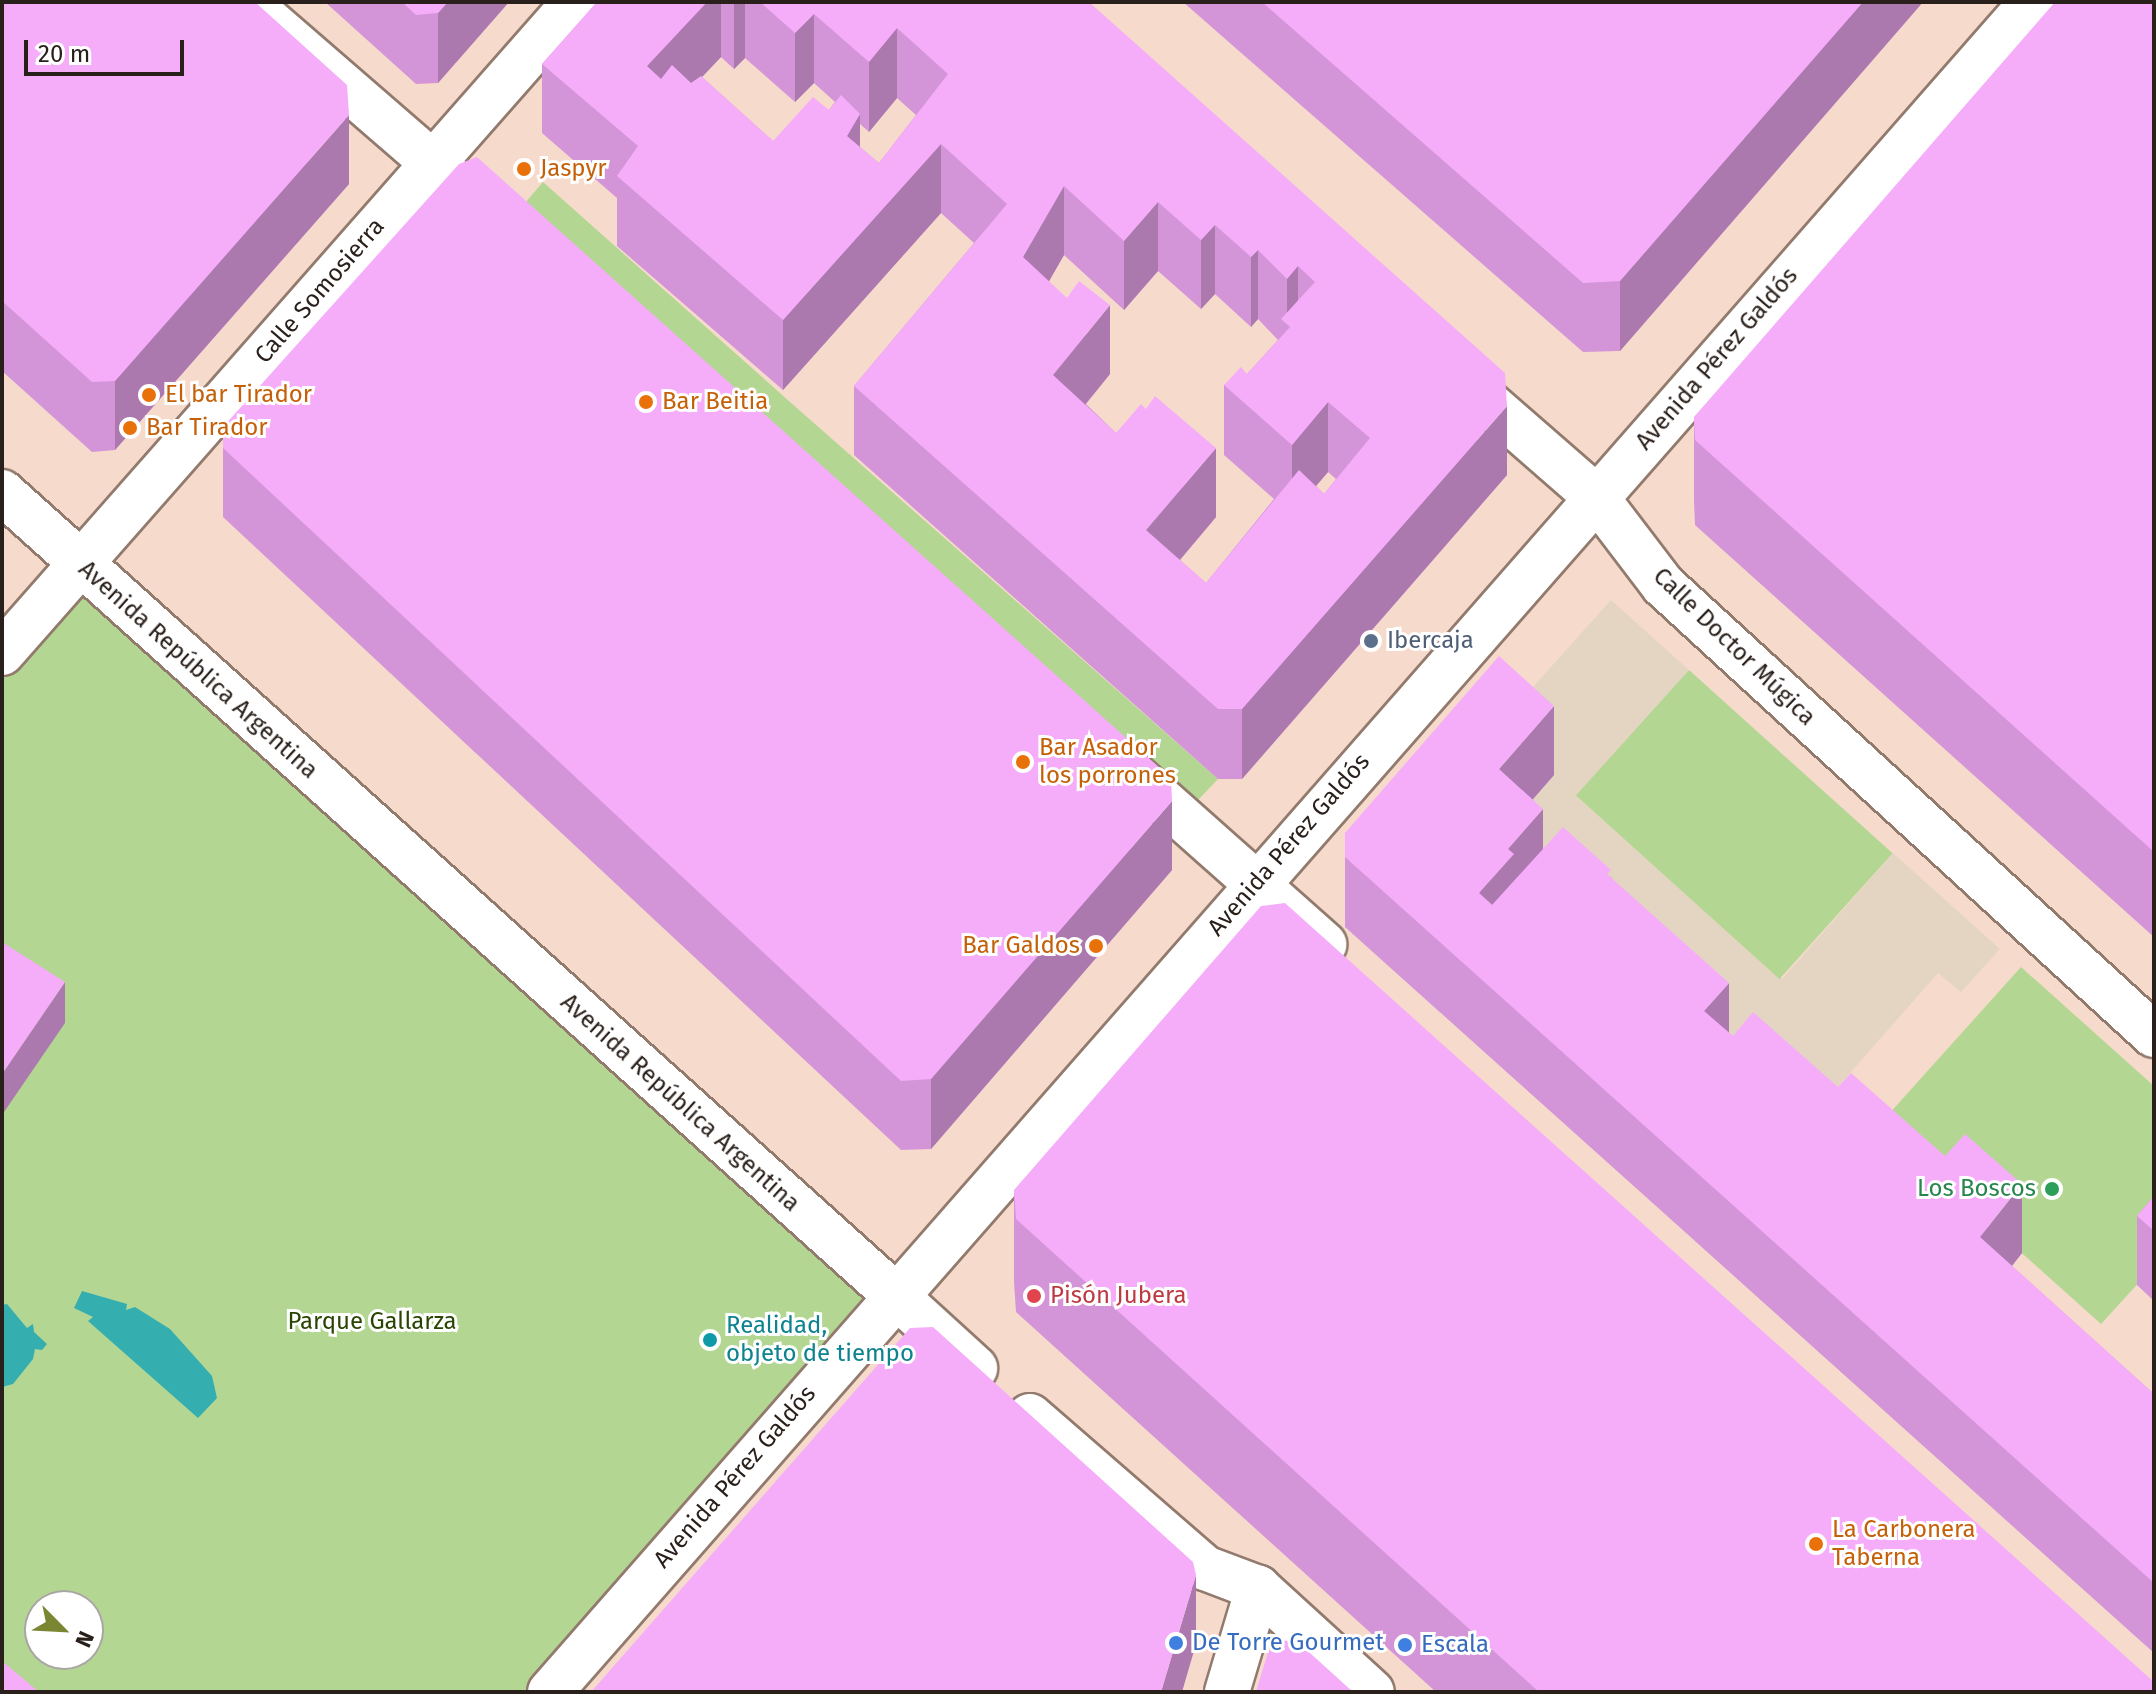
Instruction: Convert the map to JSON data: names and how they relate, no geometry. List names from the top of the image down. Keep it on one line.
{"streets":{"street":["Calle Somosierra","Avenida Pérez Galdós","Calle Doctor Múgica","Avenida República Argentina"]},"crossings":[["Calle Somosierra","Avenida República Argentina"],["Avenida Pérez Galdós","Calle Doctor Múgica"],["Avenida Pérez Galdós","Avenida República Argentina"]],"parks":["Parque Gallarza"],"places":["Jaspyr","El bar Tirador","Bar Beitia","Bar Tirador","Ibercaja","Bar Asador los porrones","Bar Galdos","Los Boscos","Pisón Jubera","Realidad, objeto de tiempo","La Carbonera Taberna","De Torre Gourmet","Escala"],"scale_bar":"20 m","north":"bottom right"}
